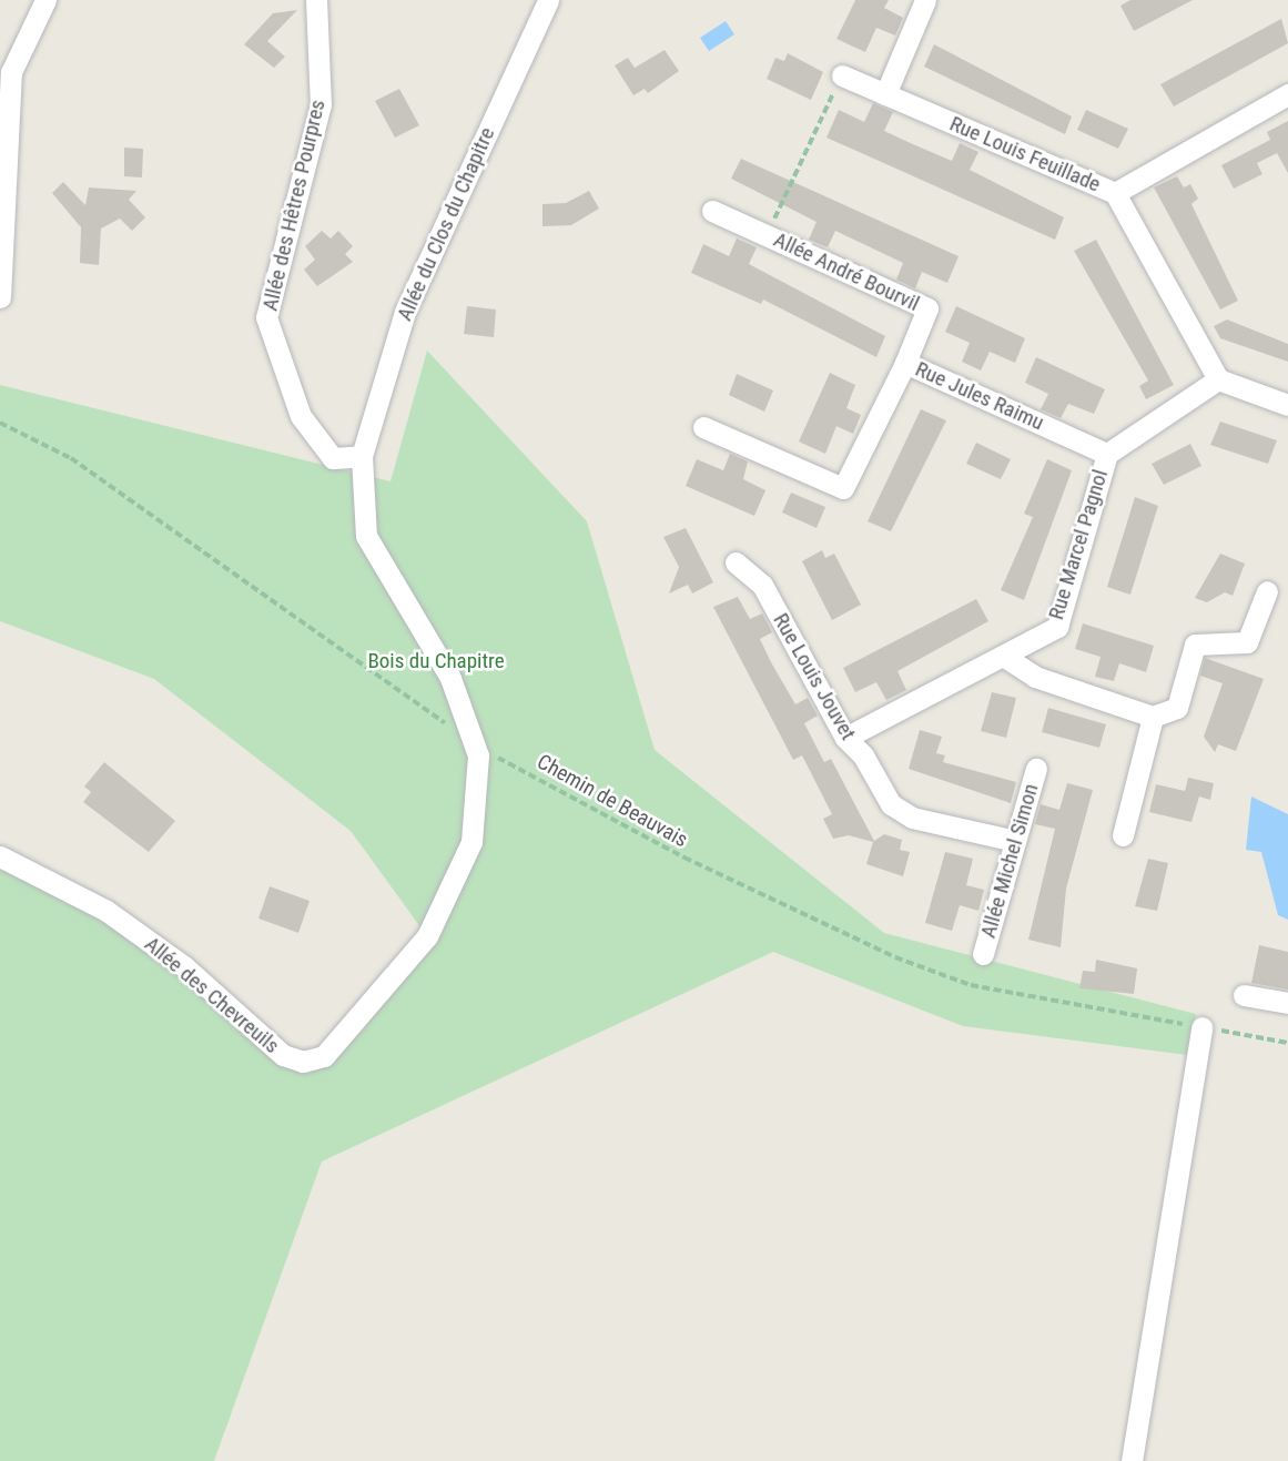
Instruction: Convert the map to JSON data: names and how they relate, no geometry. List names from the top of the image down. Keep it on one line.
{"streets":{"street":["Rue Louis Feuillade","Allée des Hêtres Pourpres","Allée du Clos du Chapitre","Allée André Bourvil","Rue Jules Raimu","Rue Marcel Pagnol","Rue Louis Jouvet","Allée Michel Simon","Allée des Chevreuils"],"path":["Chemin de Beauvais"]},"crossings":[["Rue Louis Feuillade","Rue Marcel Pagnol"],["Allée des Hêtres Pourpres","Allée du Clos du Chapitre"],["Allée du Clos du Chapitre","Chemin de Beauvais"],["Allée du Clos du Chapitre","Allée des Chevreuils"],["Allée André Bourvil","Rue Jules Raimu"],["Rue Jules Raimu","Rue Marcel Pagnol"],["Rue Marcel Pagnol","Rue Louis Jouvet"],["Rue Louis Jouvet","Allée Michel Simon"]],"parks":["Bois du Chapitre"]}
